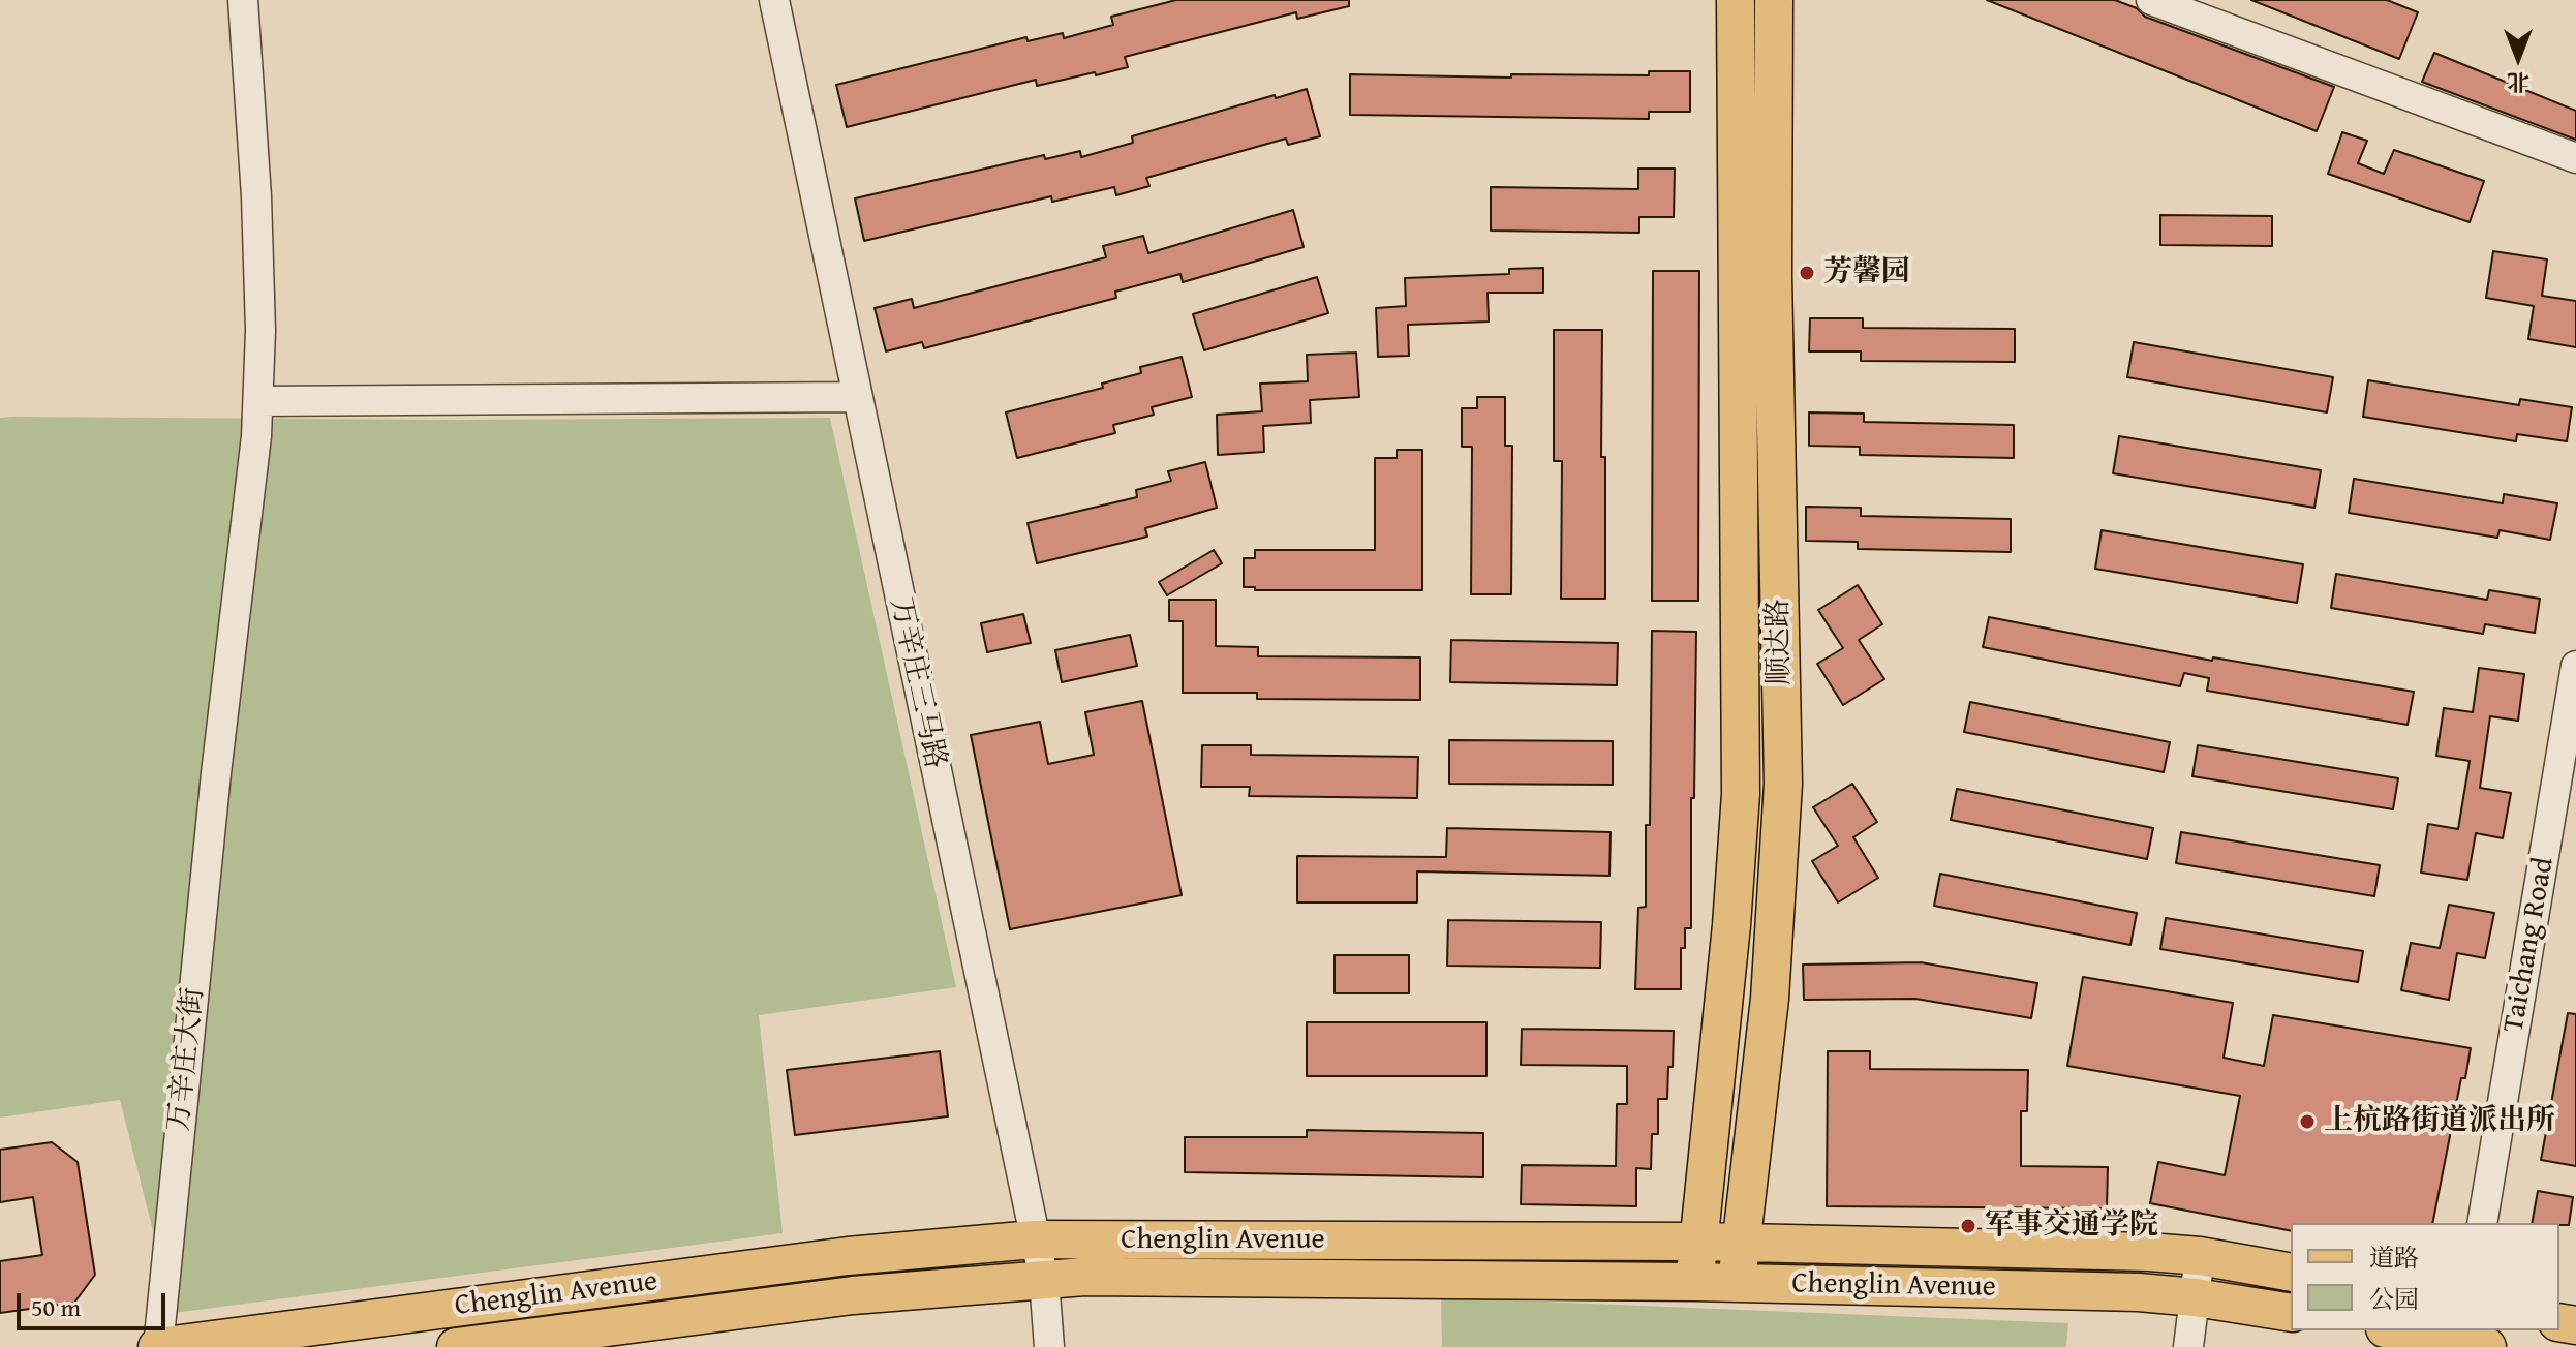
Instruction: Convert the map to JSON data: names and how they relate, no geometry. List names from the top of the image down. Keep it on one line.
{"streets":{"main road":["顺达路","Chenglin Avenue"],"street":["万辛庄三马路","Taichang Road","万辛庄大街"]},"crossings":[["顺达路","Chenglin Avenue"],["万辛庄三马路","Chenglin Avenue"],["万辛庄大街","Chenglin Avenue"]],"places":["芳馨园","上杭路街道派出所","军事交通学院"],"legend":["道路","公园"],"scale_bar":"50 m","north":"bottom"}
